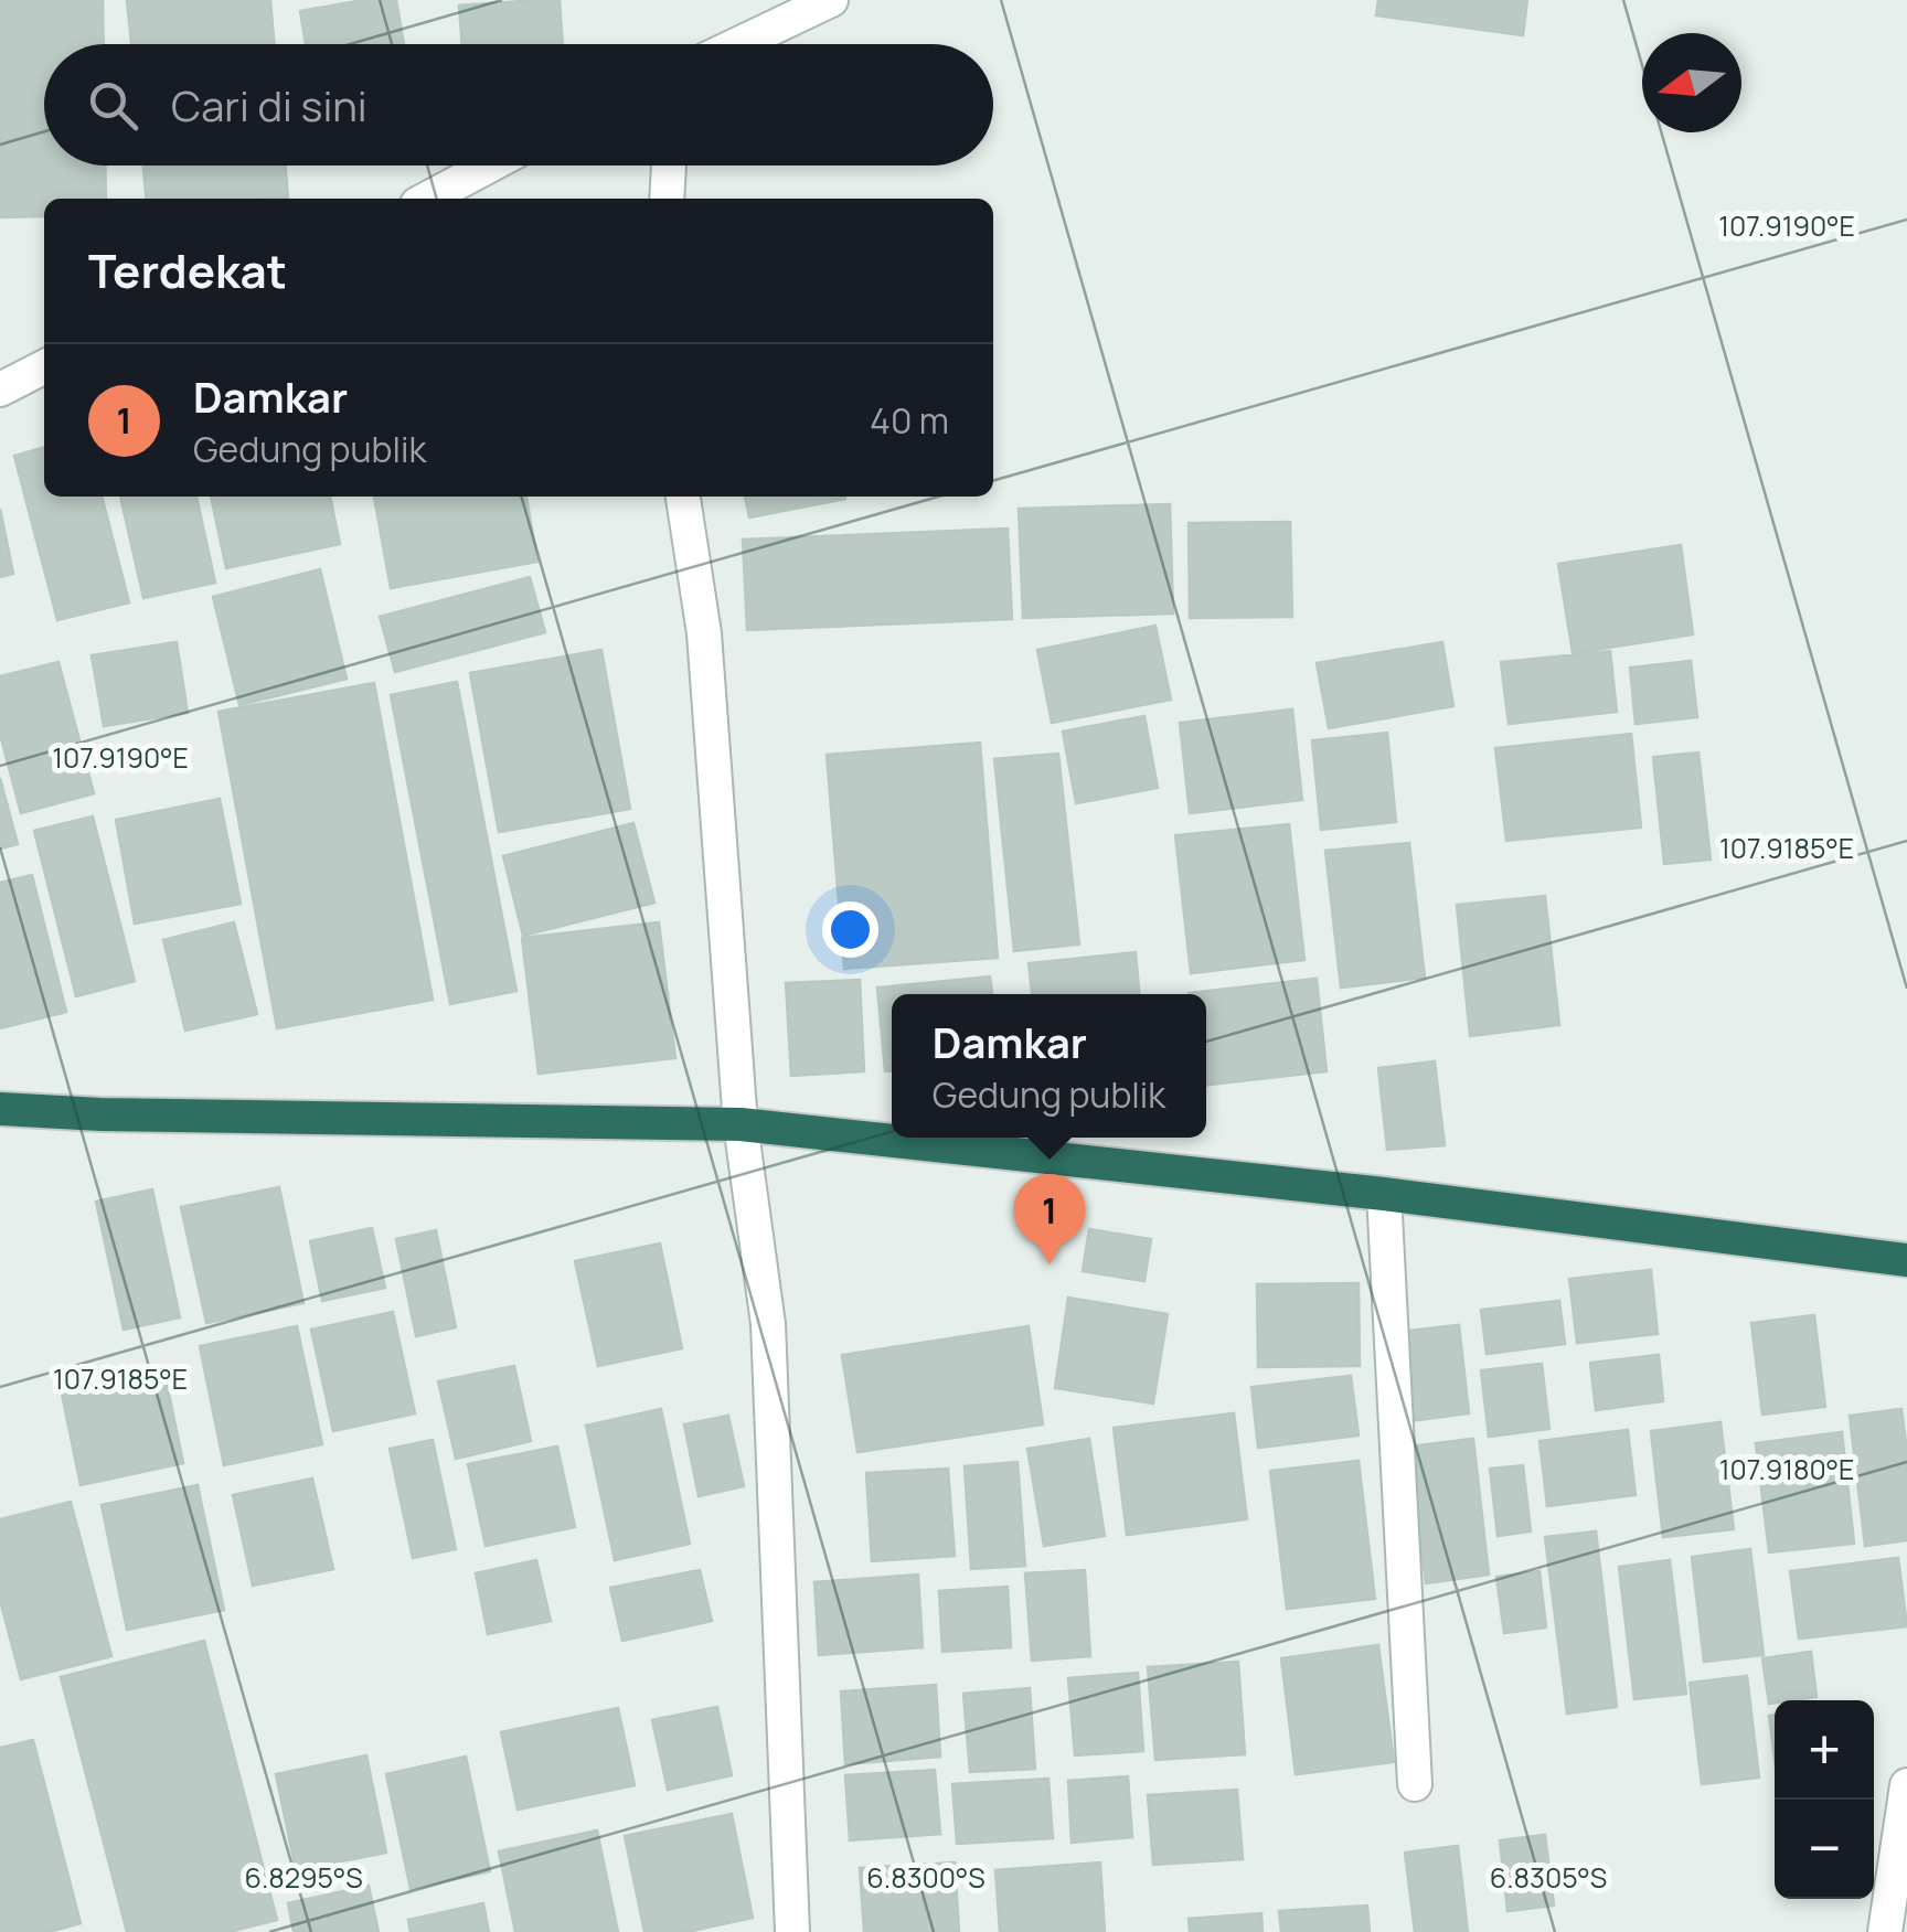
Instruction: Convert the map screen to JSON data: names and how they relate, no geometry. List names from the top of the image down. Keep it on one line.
{"north":"left","page":{"search":"Cari di sini","heading":"Terdekat","list":[{"mark":"1","name":"Damkar","note":"Gedung publik","value":"40 m"}],"popup":["Damkar","Gedung publik"],"pins":"1","map_buttons":["+","−"]},"coordinates":["107.9190°E","107.9185°E","107.9180°E","6.8295°S","6.8300°S","6.8305°S"]}
